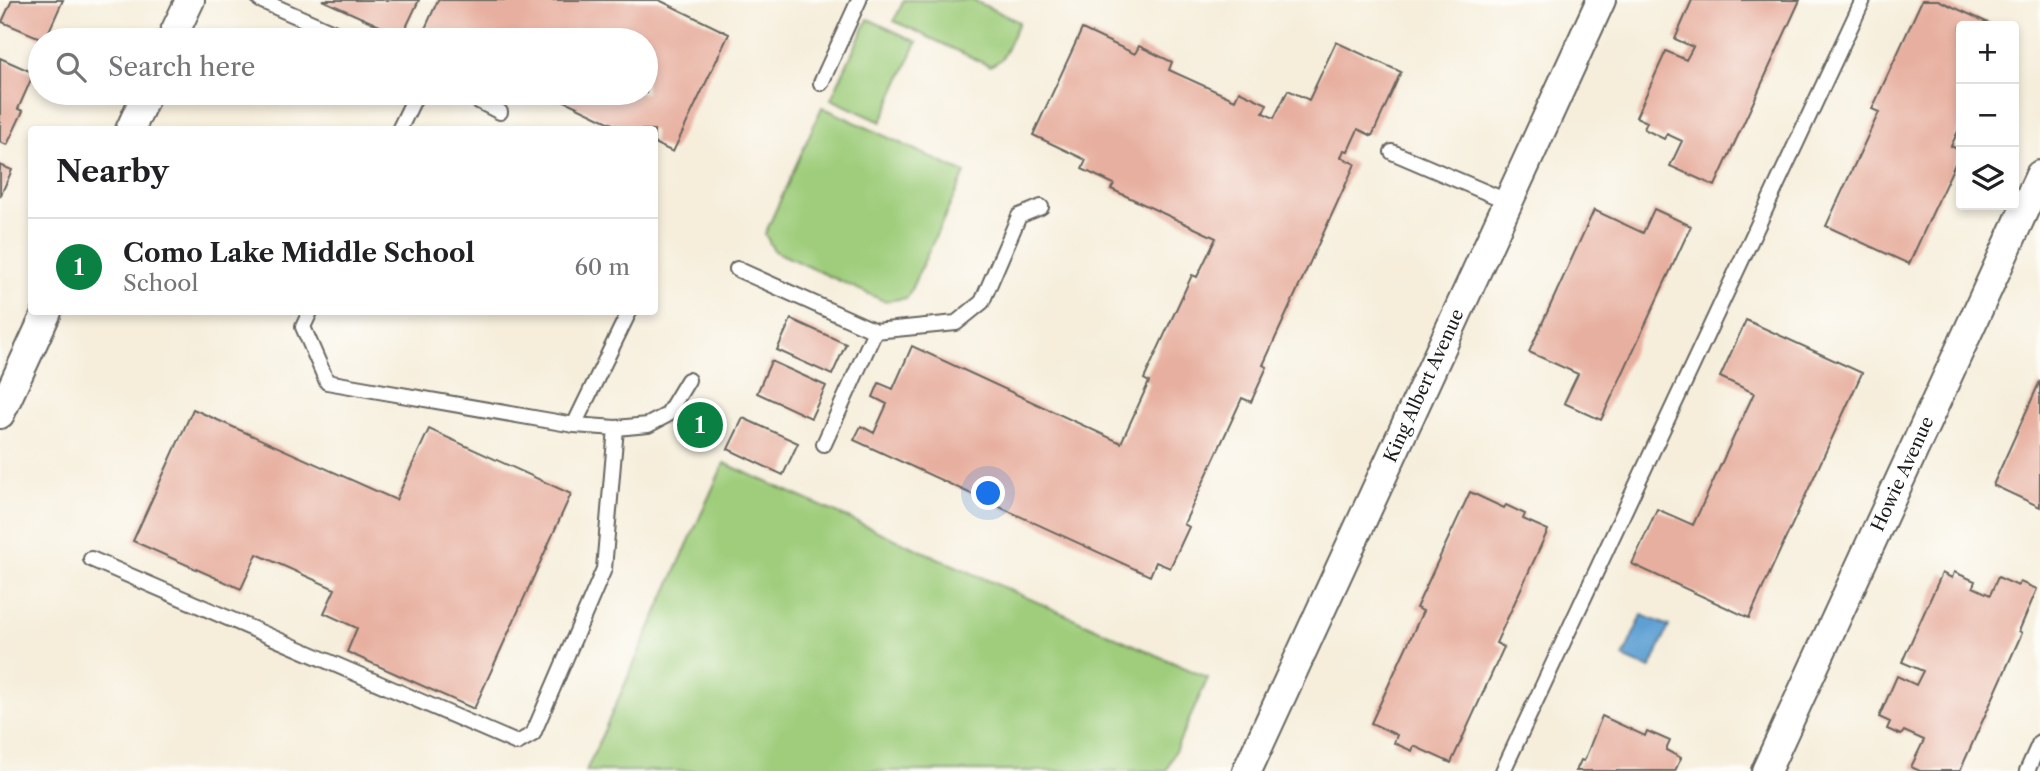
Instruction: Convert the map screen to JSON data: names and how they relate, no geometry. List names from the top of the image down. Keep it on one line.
{"streets":{"street":["King Albert Avenue","Howie Avenue"]},"page":{"map_buttons":["+","−"],"search":"Search here","heading":"Nearby","list":[{"mark":"1","name":"Como Lake Middle School","note":"School","value":"60 m"}],"pins":"1"}}
